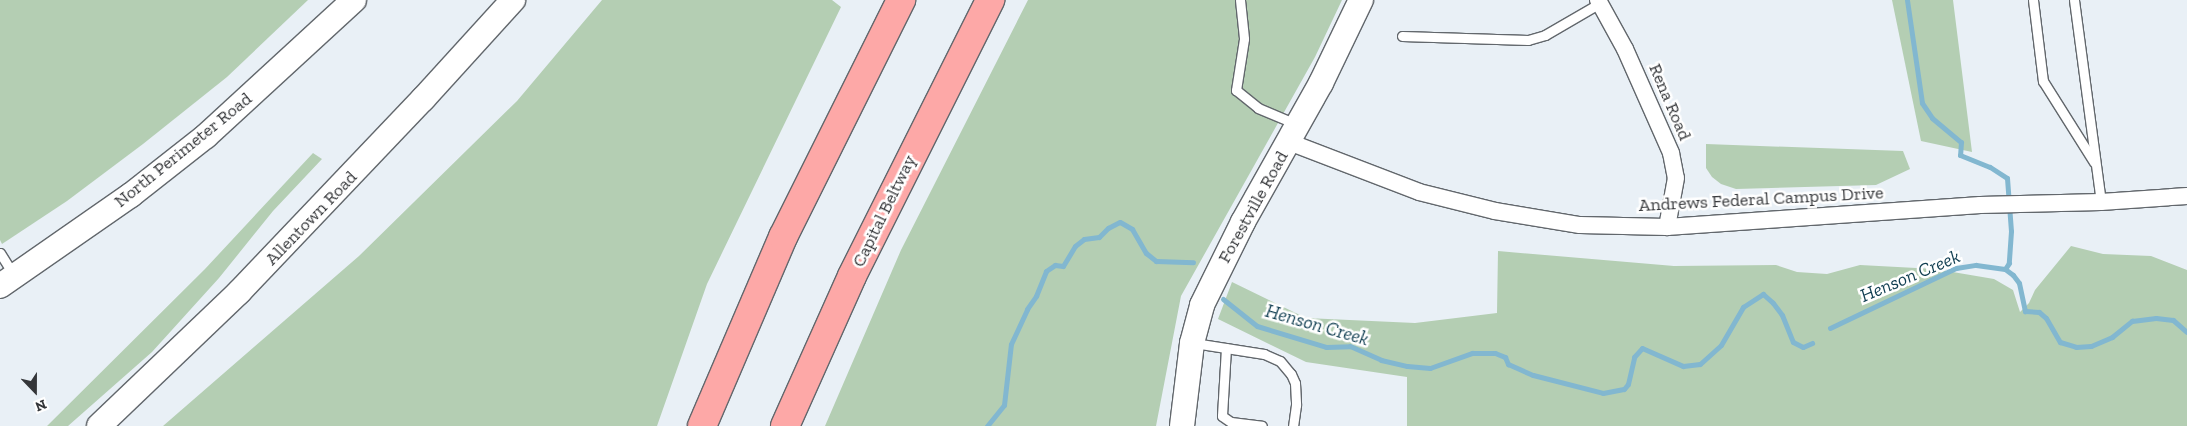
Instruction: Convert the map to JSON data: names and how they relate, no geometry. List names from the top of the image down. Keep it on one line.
{"streets":{"highway":["Capital Beltway"],"main road":["North Perimeter Road","Forestville Road","Allentown Road"],"street":["Rena Road","Andrews Federal Campus Drive"]},"crossings":[["Rena Road","Andrews Federal Campus Drive"],["Andrews Federal Campus Drive","Forestville Road"]],"water":["Henson Creek"],"north":"bottom"}
